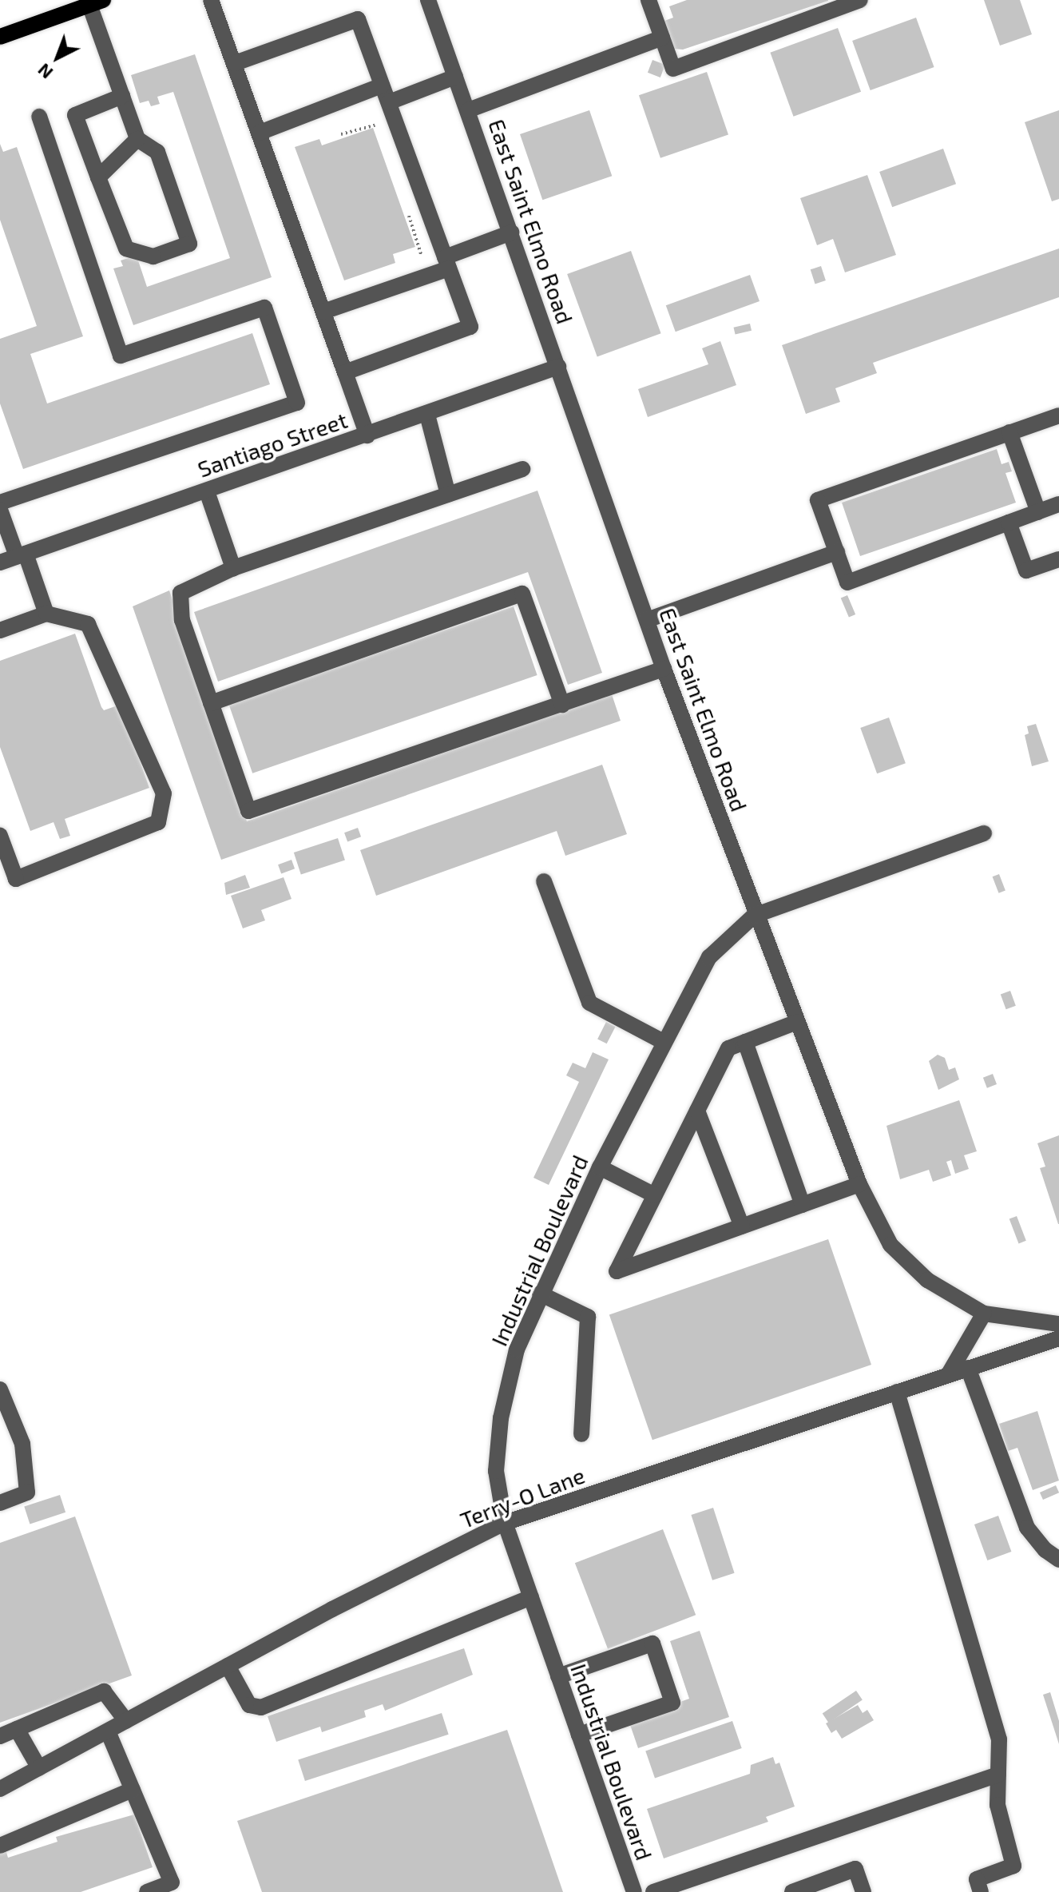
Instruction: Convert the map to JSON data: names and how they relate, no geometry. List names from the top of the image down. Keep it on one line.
{"streets":{"street":["East Saint Elmo Road","Santiago Street","Industrial Boulevard","Terry-O Lane"]},"crossings":[["East Saint Elmo Road","Santiago Street"],["East Saint Elmo Road","Industrial Boulevard"],["Industrial Boulevard","Terry-O Lane"]],"north":"bottom left"}
